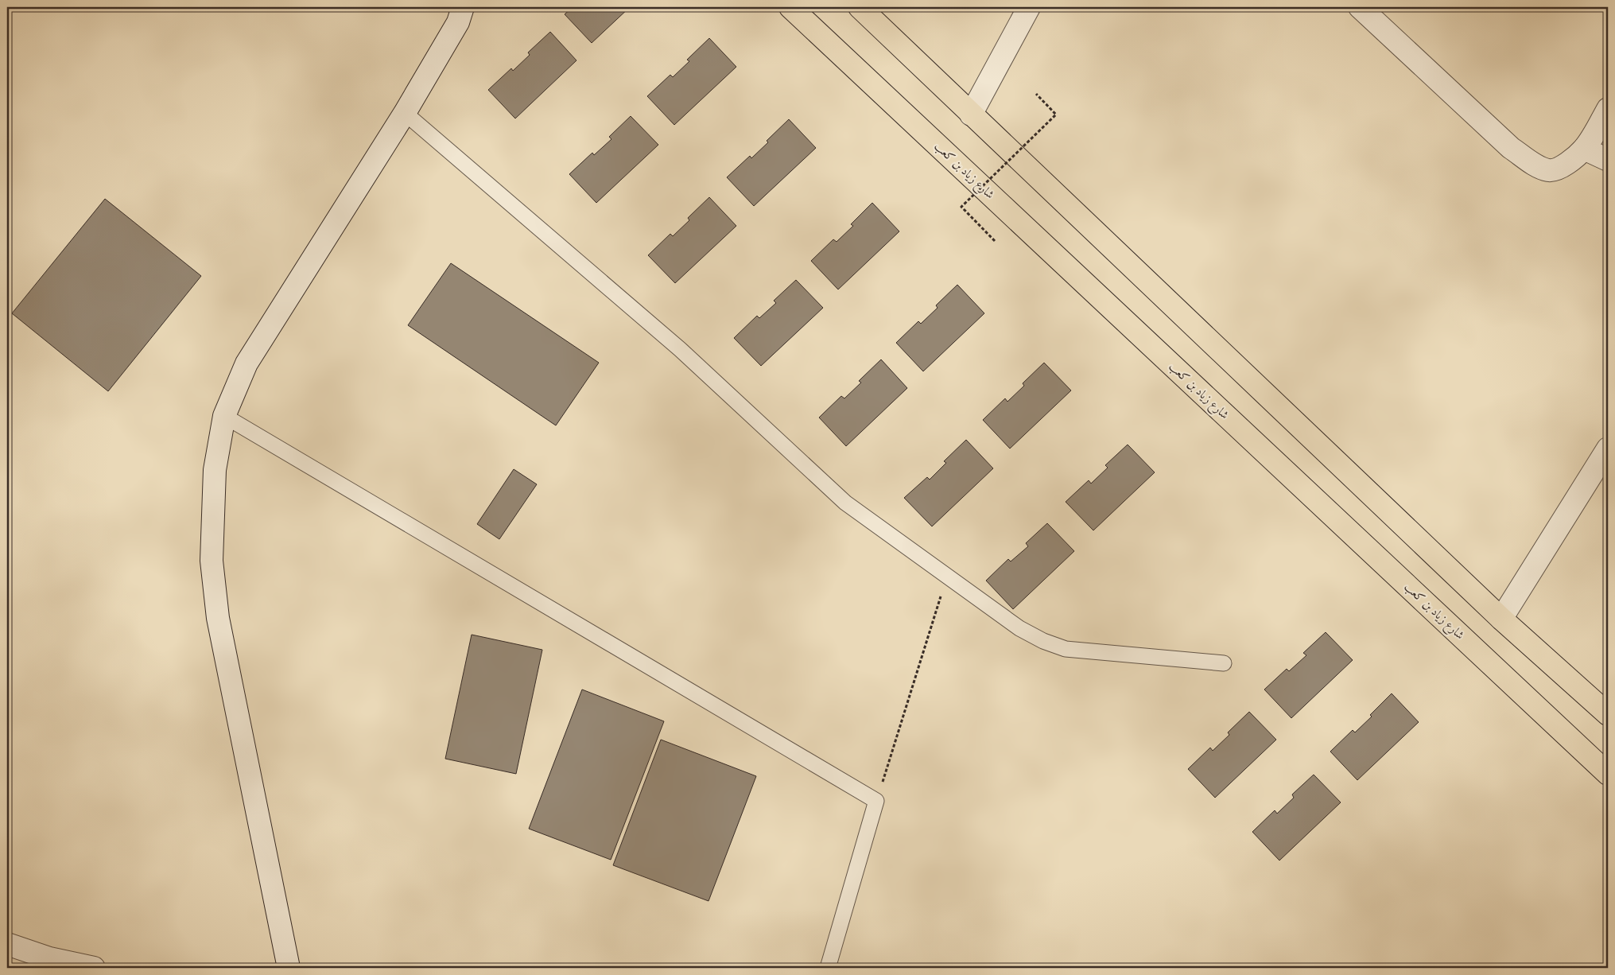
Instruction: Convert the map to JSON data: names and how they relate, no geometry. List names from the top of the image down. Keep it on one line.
{"streets":{"highway":["شارع زياد بن كعب"]}}
